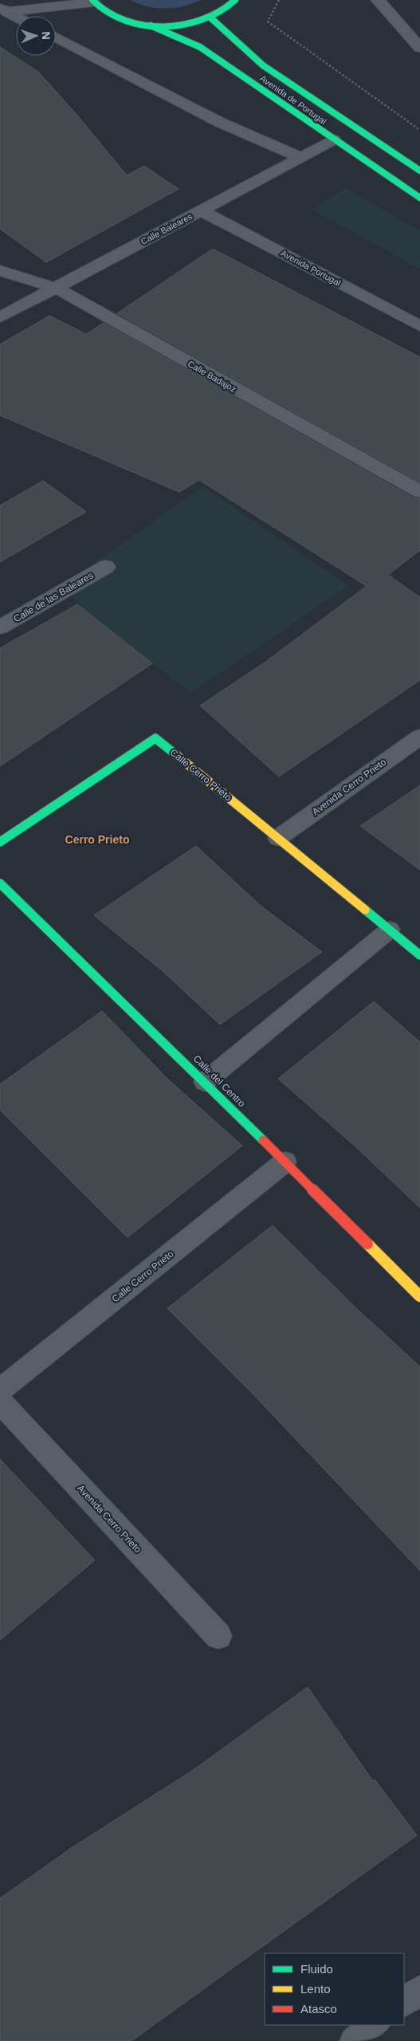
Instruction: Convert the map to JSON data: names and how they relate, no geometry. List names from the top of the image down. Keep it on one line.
{"streets":{"main road":["Avenida de Portugal","Calle Cerro Prieto","Calle del Centro"],"street":["Calle Baleares","Avenida Portugal","Calle Badajoz","Calle de las Baleares","Avenida Cerro Prieto"]},"crossings":[["Avenida de Portugal","Calle Baleares"],["Calle Baleares","Avenida Portugal"],["Calle Baleares","Calle Badajoz"],["Calle Cerro Prieto","Avenida Cerro Prieto"],["Calle Cerro Prieto","Calle del Centro"]],"districts":["Cerro Prieto"],"legend":["Fluido","Lento","Atasco"],"north":"right"}
